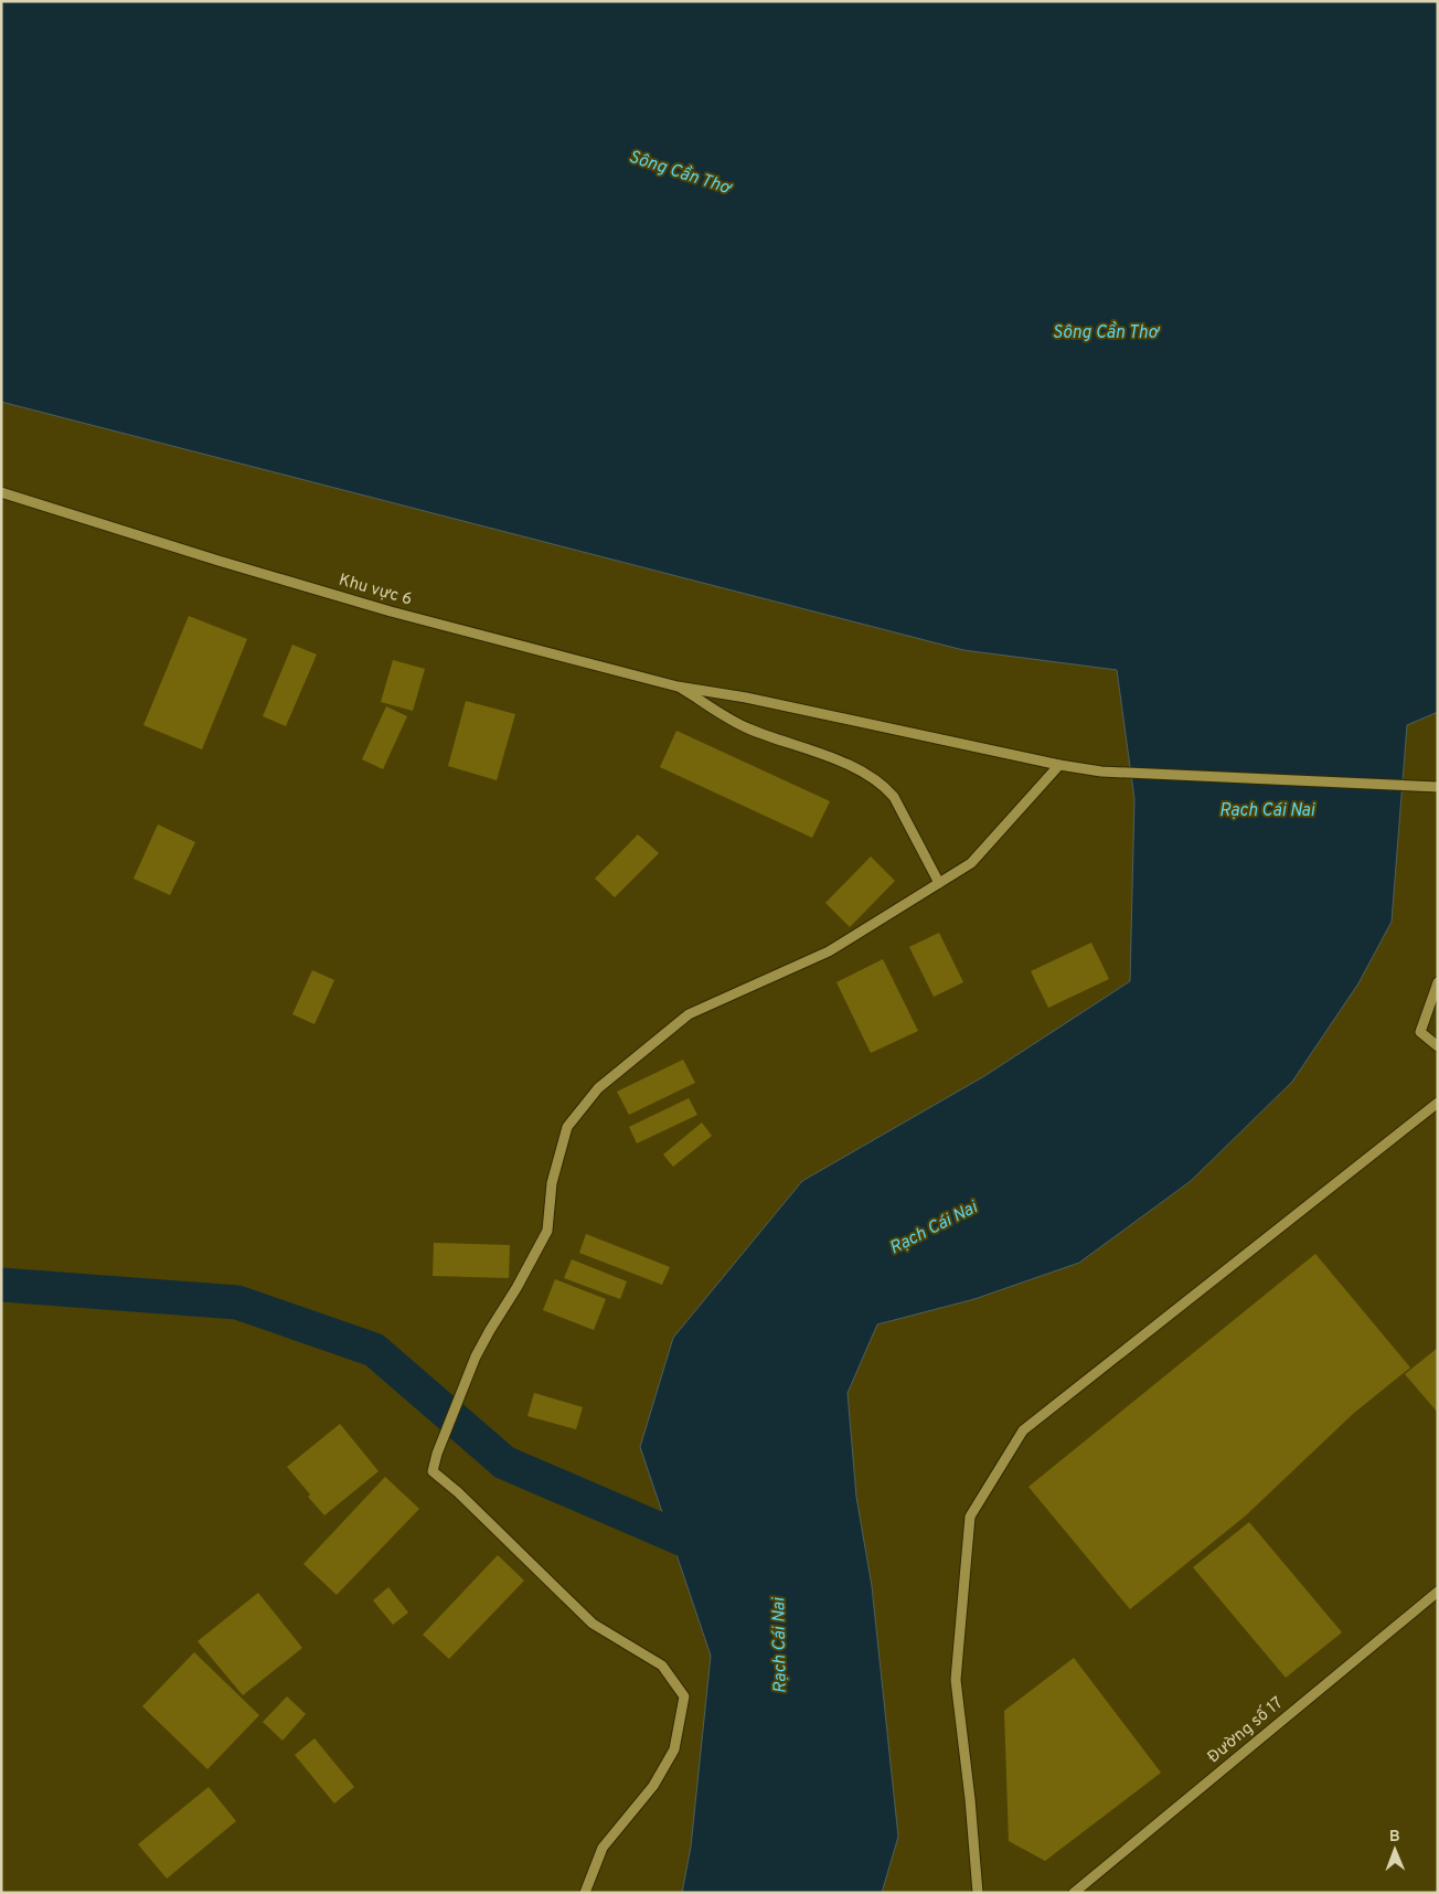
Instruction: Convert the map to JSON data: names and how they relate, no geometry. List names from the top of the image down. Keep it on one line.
{"streets":{"street":["Khu vực 6","Đường số 17"]},"water":["Sông Cần Thơ","Rạch Cái Nai"],"north":"top"}
